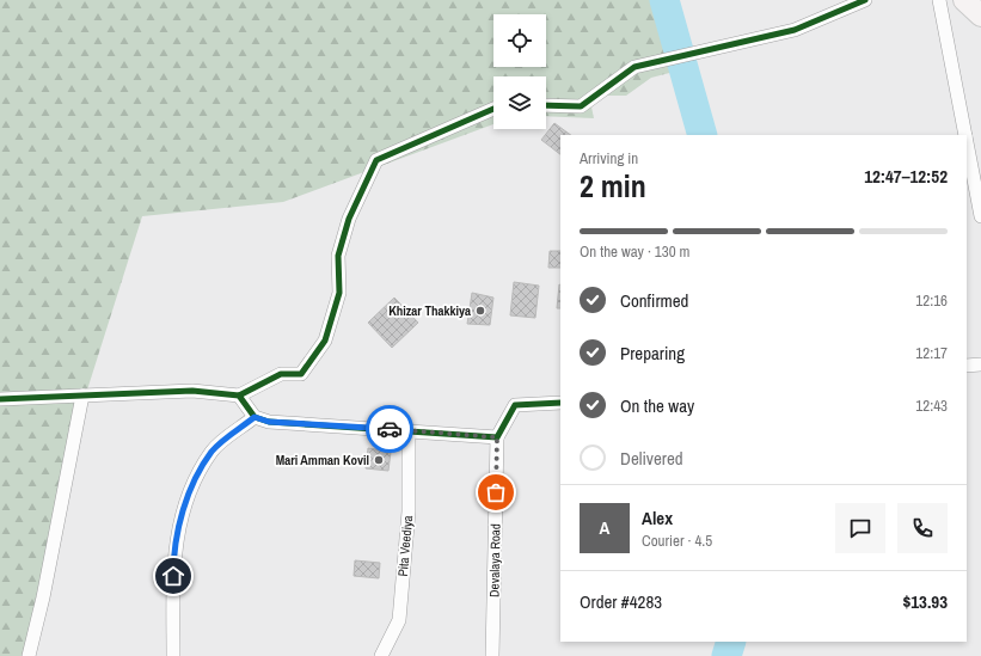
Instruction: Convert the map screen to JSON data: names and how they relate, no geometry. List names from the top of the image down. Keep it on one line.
{"streets":{"street":["Pita Veediya","Devalaya Road"]},"places":["Khizar Thakkiya","Mari Amman Kovil"],"page":{"heading":["2 min","Arriving in","12:47–12:52"],"panel":["Alex","Courier · 4.5","Order #4283","$13.93"],"bar":"On the way · 130 m","list":[["Confirmed","12:16"],["Preparing","12:17"],["On the way","12:43"],"Delivered"],"round":"A"}}
